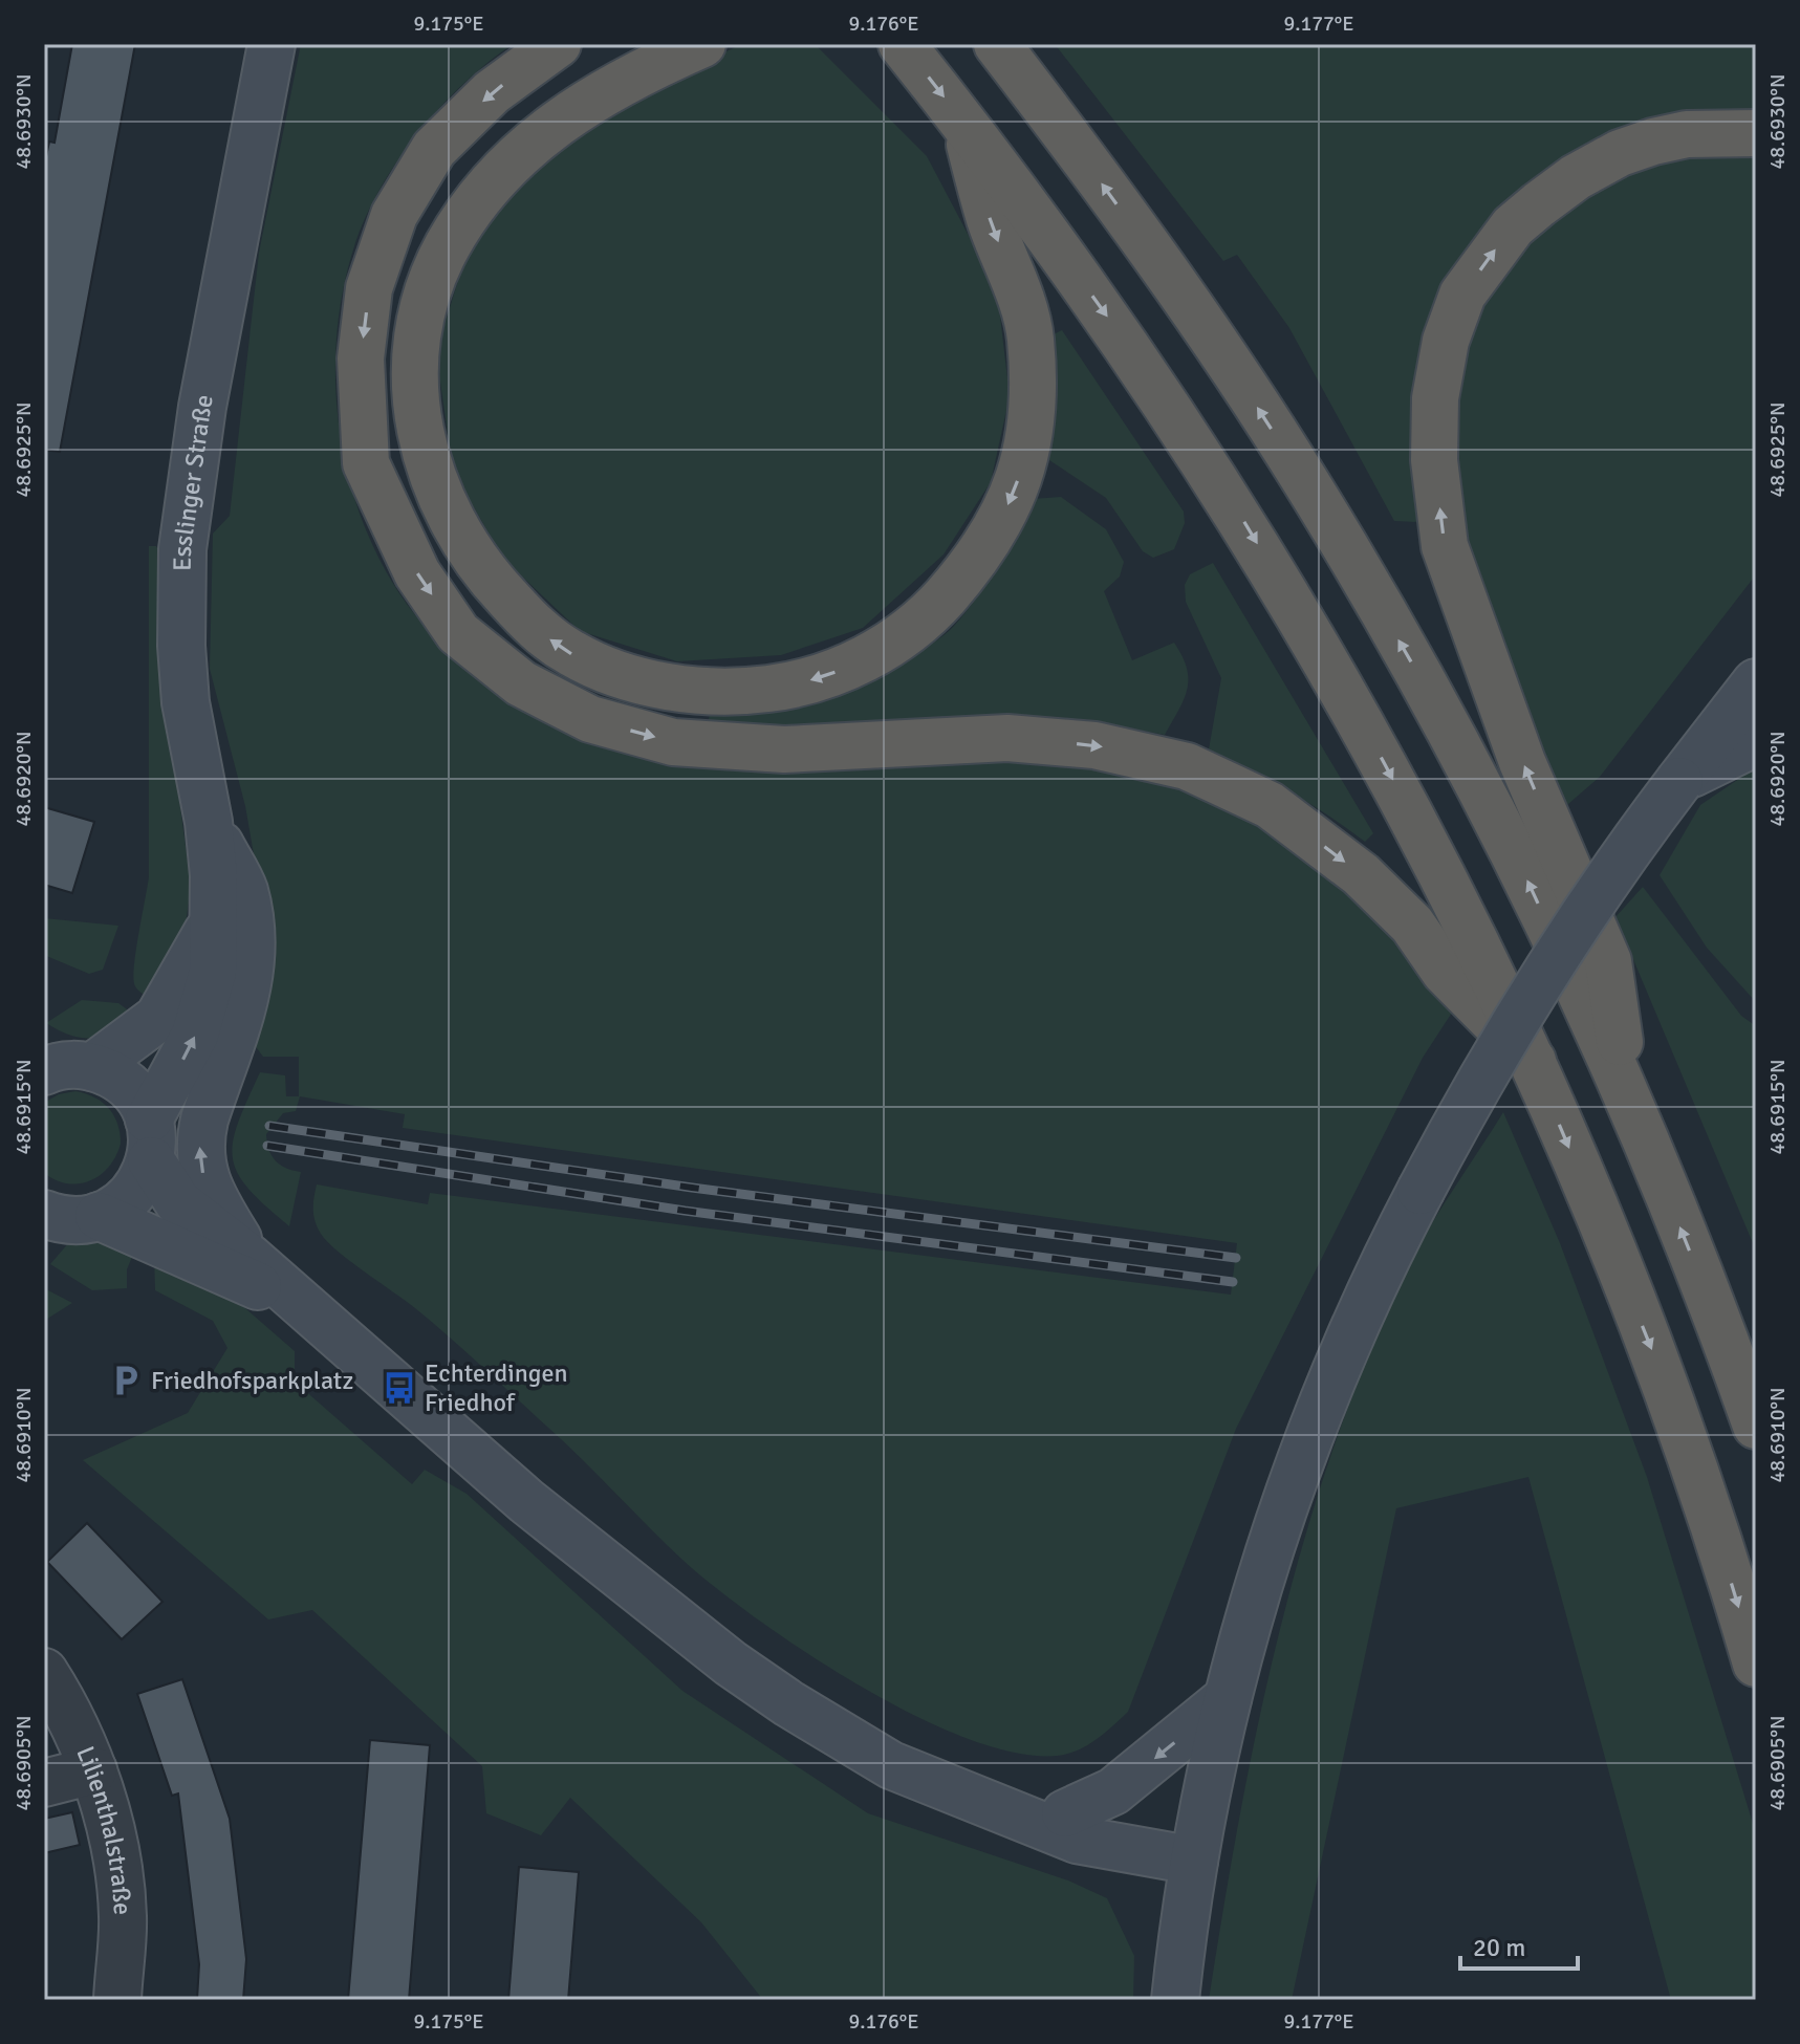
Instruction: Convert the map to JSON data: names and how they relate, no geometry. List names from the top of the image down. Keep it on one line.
{"streets":{"main road":["Esslinger Straße"],"street":["Lilienthalstraße"]},"places":{"parking":["Friedhofsparkplatz"],"bus stop":["Echterdingen Friedhof"]},"scale_bar":"20 m","coordinates":["9.175°E","9.176°E","9.177°E","48.6930°N","48.6925°N","48.6920°N","48.6915°N","48.6910°N","48.6905°N"]}
